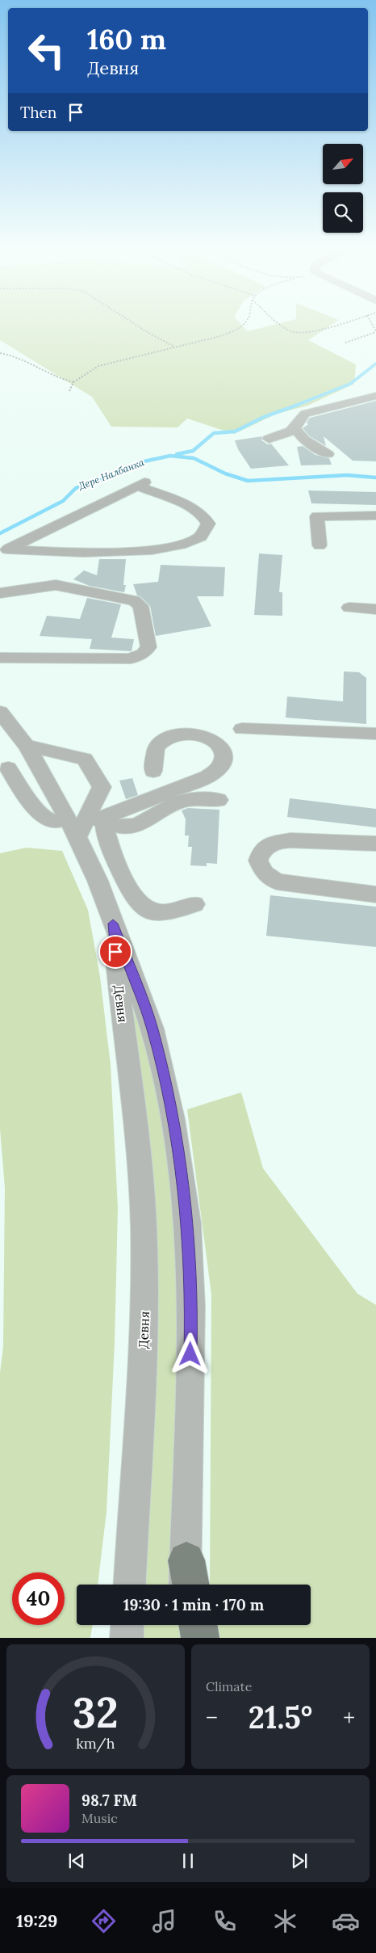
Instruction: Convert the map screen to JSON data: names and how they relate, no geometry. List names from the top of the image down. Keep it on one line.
{"streets":{"street":["Девня"]},"water":["Дере Налбанка"],"north":"top right","page":{"turn":["160 m","Девня"],"then":"Then","limit":"40","trip":"19:30 · 1 min · 170 m","tile":"Climate","heat":["−","21.5°","+"],"song":["98.7 FM","Music"],"tabs":"19:29","gauge":["32","km/h"]}}
